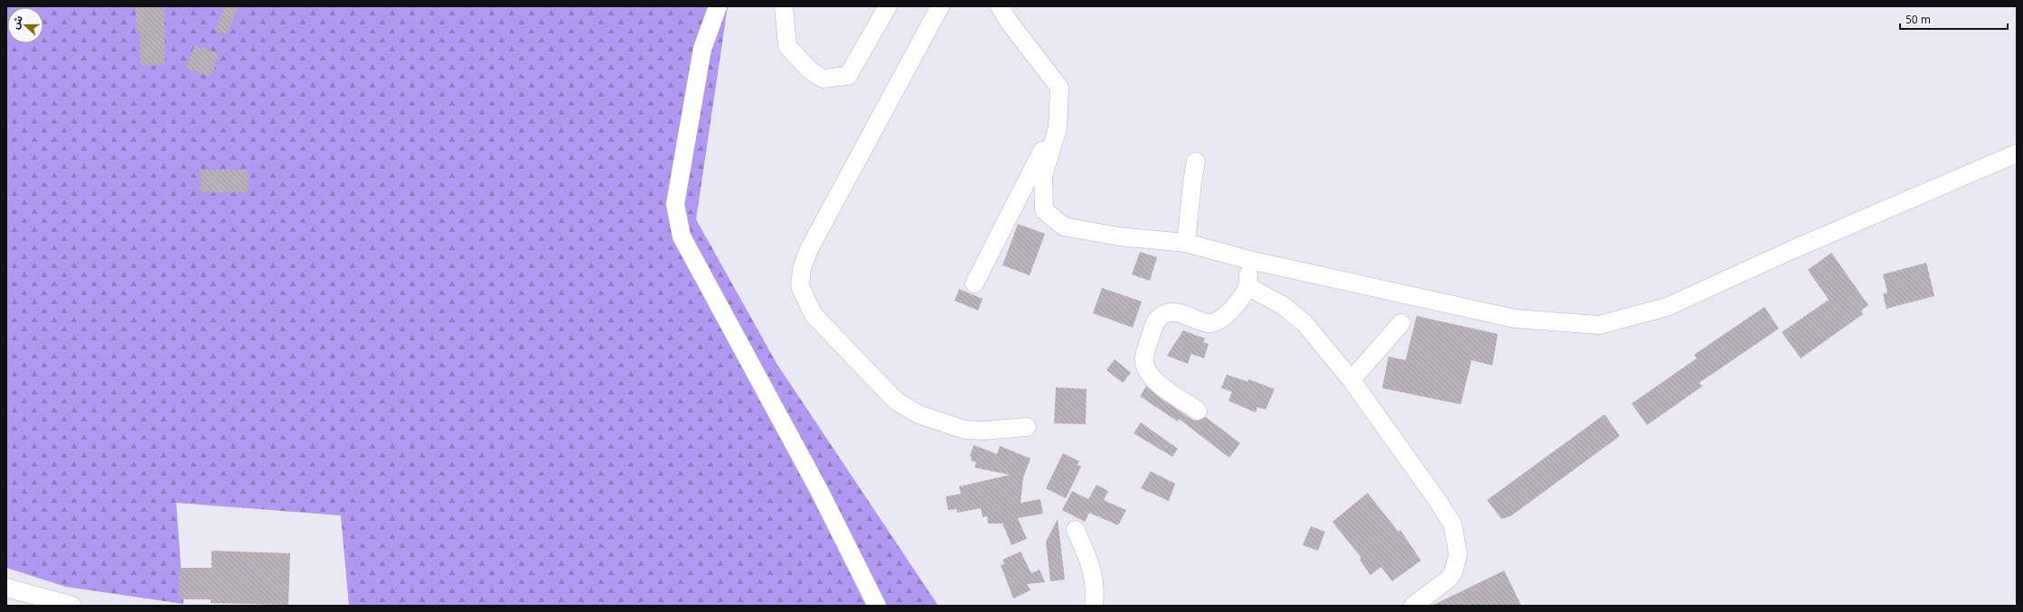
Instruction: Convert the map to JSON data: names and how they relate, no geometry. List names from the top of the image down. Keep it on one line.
{"scale_bar":"50 m","north":"left"}
